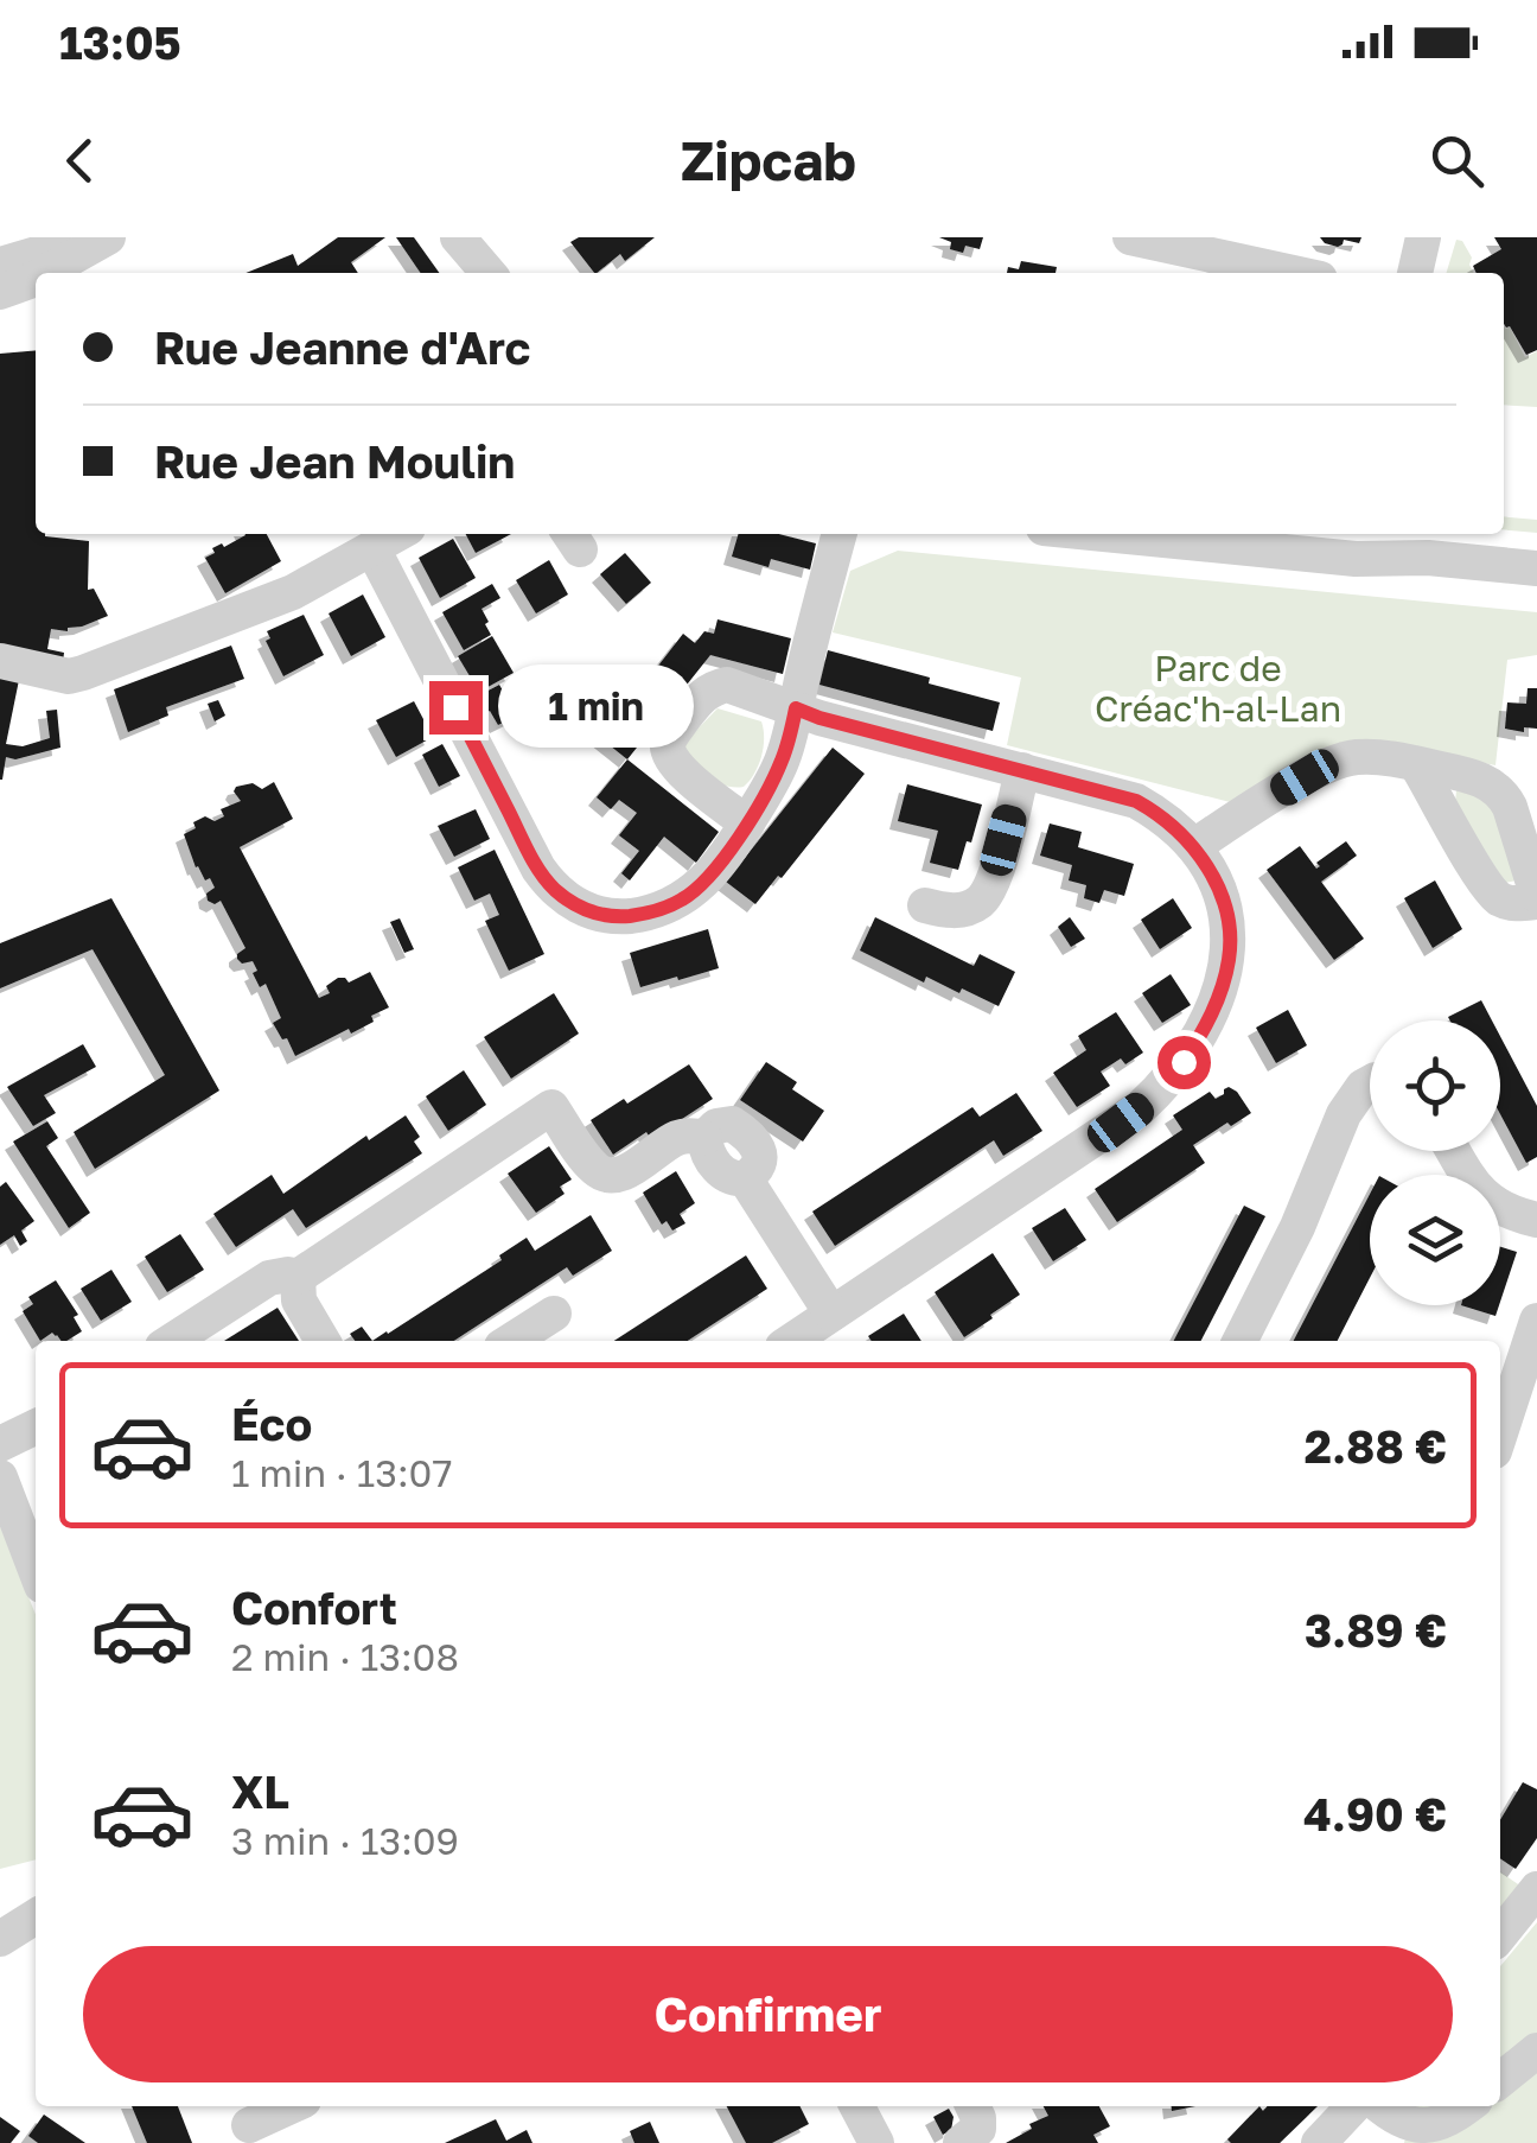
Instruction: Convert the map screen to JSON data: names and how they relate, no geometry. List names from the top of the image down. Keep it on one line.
{"parks":["Parc de Créac'h-al-Lan"],"page":{"status":"13:05","header":"Zipcab","banner":["Rue Jeanne d'Arc","Rue Jean Moulin"],"bubble":"1 min","list":[{"name":"Éco","note":"1 min · 13:07","value":"2.88 €"},{"name":"Confort","note":"2 min · 13:08","value":"3.89 €"},{"name":"XL","note":"3 min · 13:09","value":"4.90 €"}],"buttons":"Confirmer"}}
